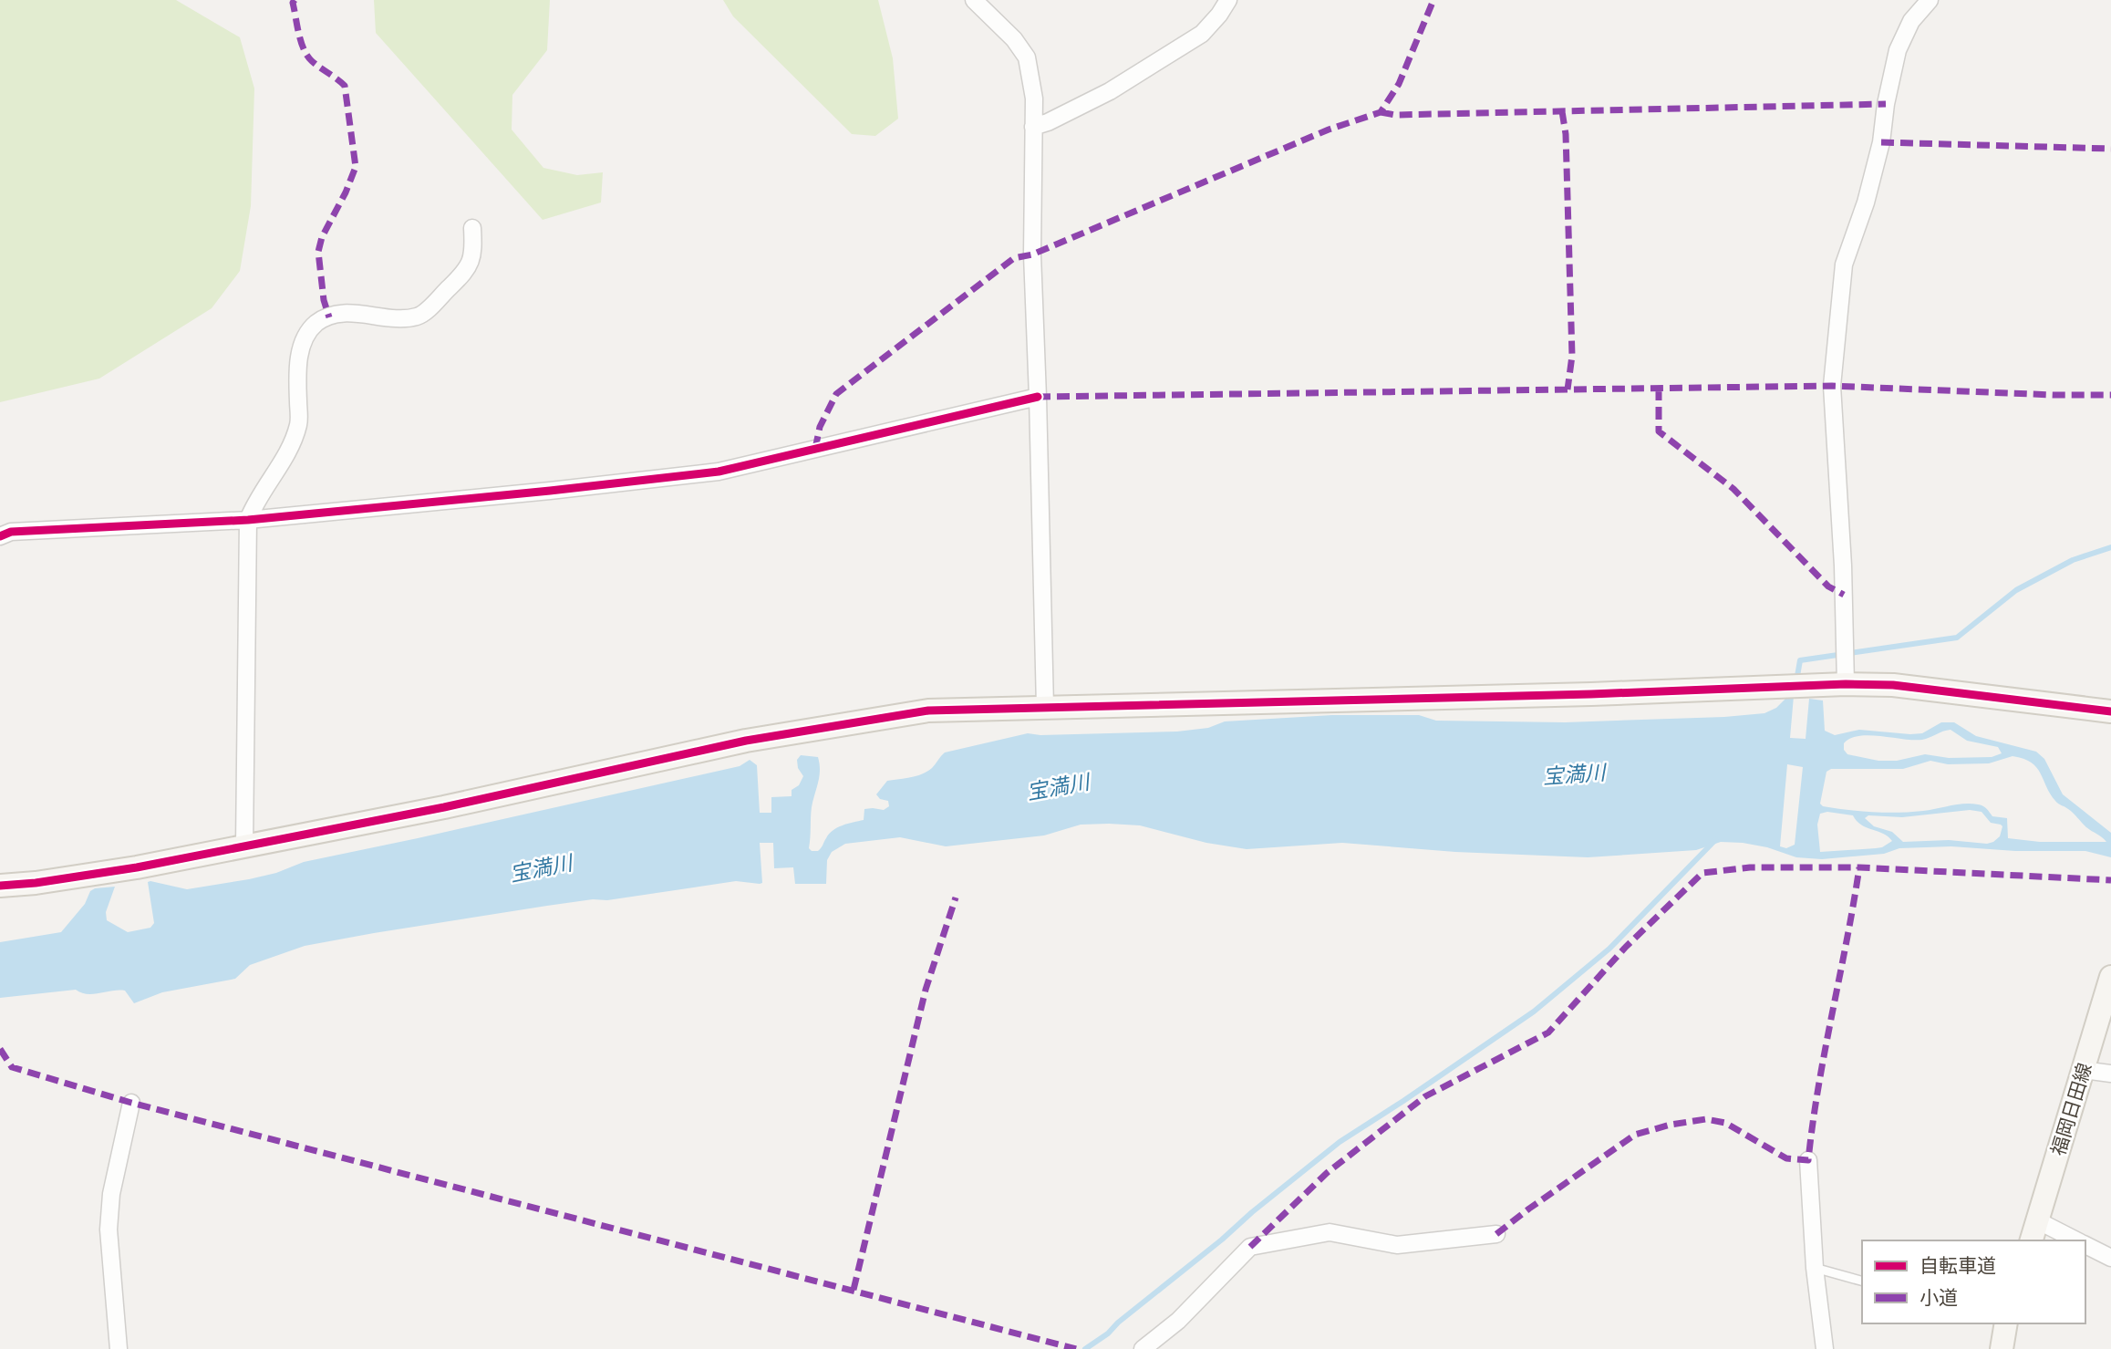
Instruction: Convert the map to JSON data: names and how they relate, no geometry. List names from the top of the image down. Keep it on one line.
{"streets":{"street":["福岡日田線"]},"water":["宝満川"],"legend":["自転車道","小道"]}
